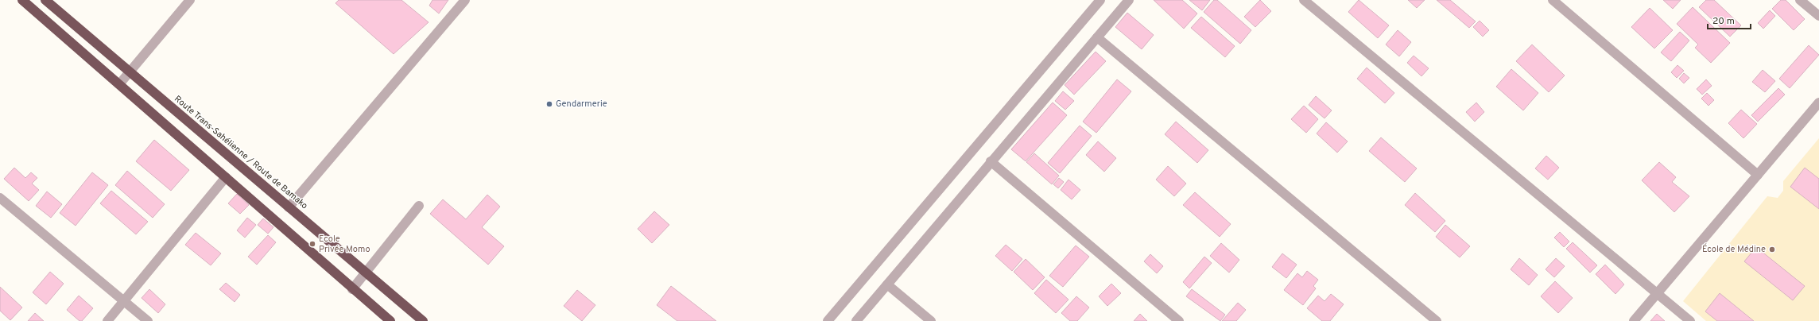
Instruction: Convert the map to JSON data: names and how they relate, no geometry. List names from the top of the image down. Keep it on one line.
{"streets":{"highway":["Route Trans-Sahélienne / Route de Bamako"]},"places":["Gendarmerie","Ecole Privée Momo","École de Médine"],"scale_bar":"20 m"}
